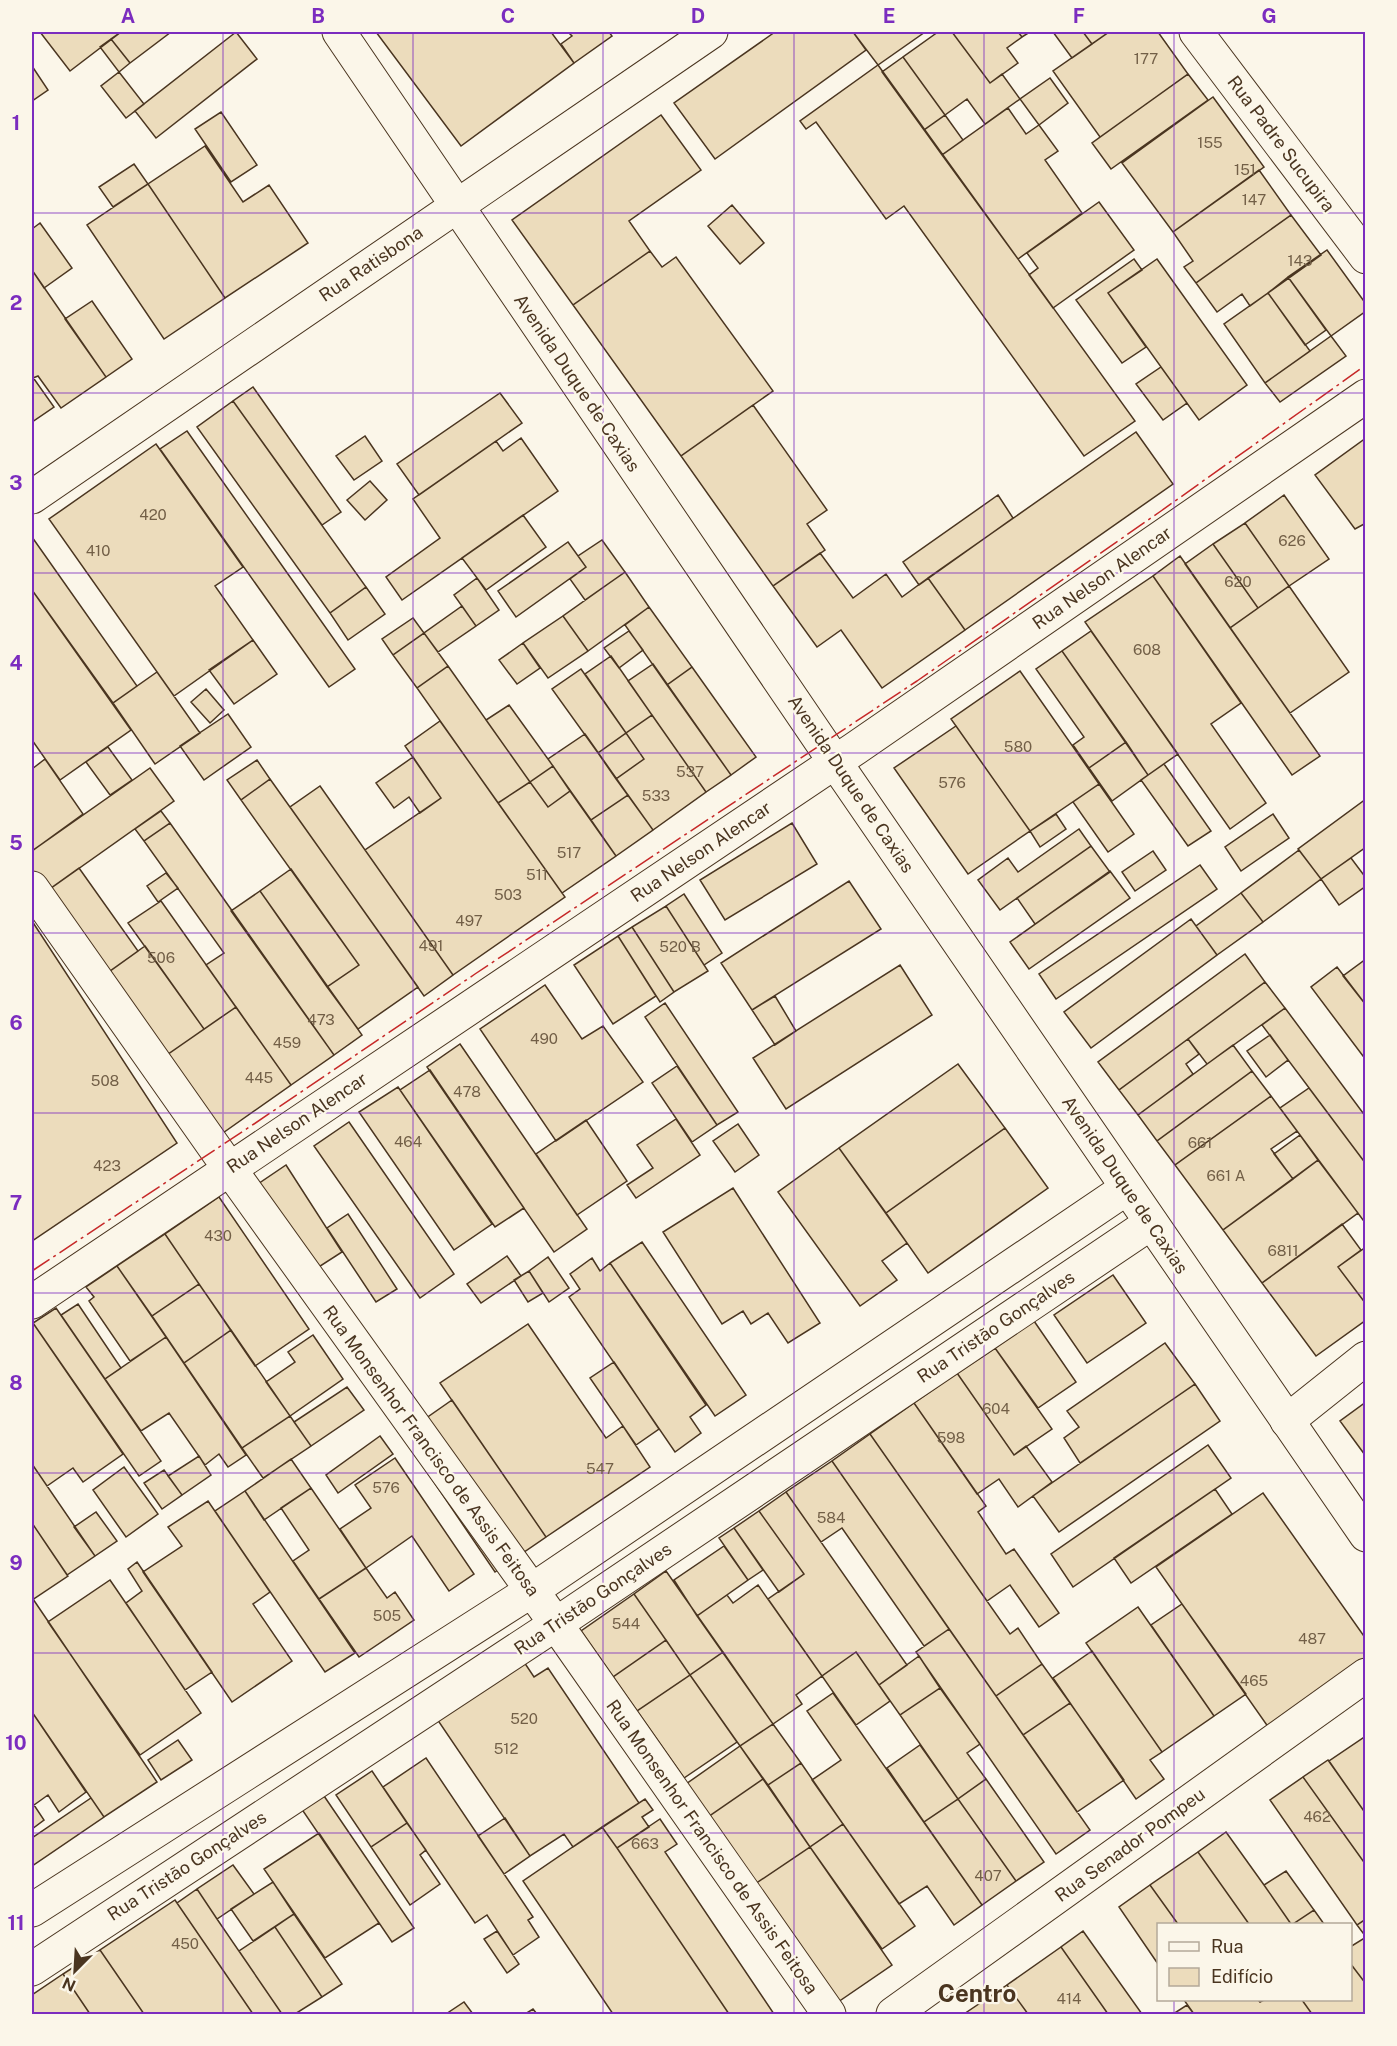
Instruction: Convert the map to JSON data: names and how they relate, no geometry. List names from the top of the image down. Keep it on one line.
{"streets":{"street":["Rua Padre Sucupira","Rua Ratisbona","Avenida Duque de Caxias","Rua Nelson Alencar","Rua Tristão Gonçalves","Rua Monsenhor Francisco de Assis Feitosa","Rua Senador Pompeu"]},"crossings":[["Rua Ratisbona","Avenida Duque de Caxias"],["Avenida Duque de Caxias","Rua Nelson Alencar"],["Avenida Duque de Caxias","Rua Tristão Gonçalves"],["Rua Nelson Alencar","Rua Monsenhor Francisco de Assis Feitosa"],["Rua Tristão Gonçalves","Rua Monsenhor Francisco de Assis Feitosa"]],"districts":["Centro"],"house_numbers":["177","155","151","147","143","420","626","410","620","608","580","537","576","533","517","511","503","497","491","520 B","506","473","490","459","445","508","478","464","661","423","661 A","430","6811","604","598","547","576","584","505","544","487","465","520","512","462","663","407","450","414"],"legend":["Rua","Edifício"],"north":"bottom left","grid":{"columns":["A","B","C","D","E","F","G"],"rows":["1","2","3","4","5","6","7","8","9","10","11"]}}
